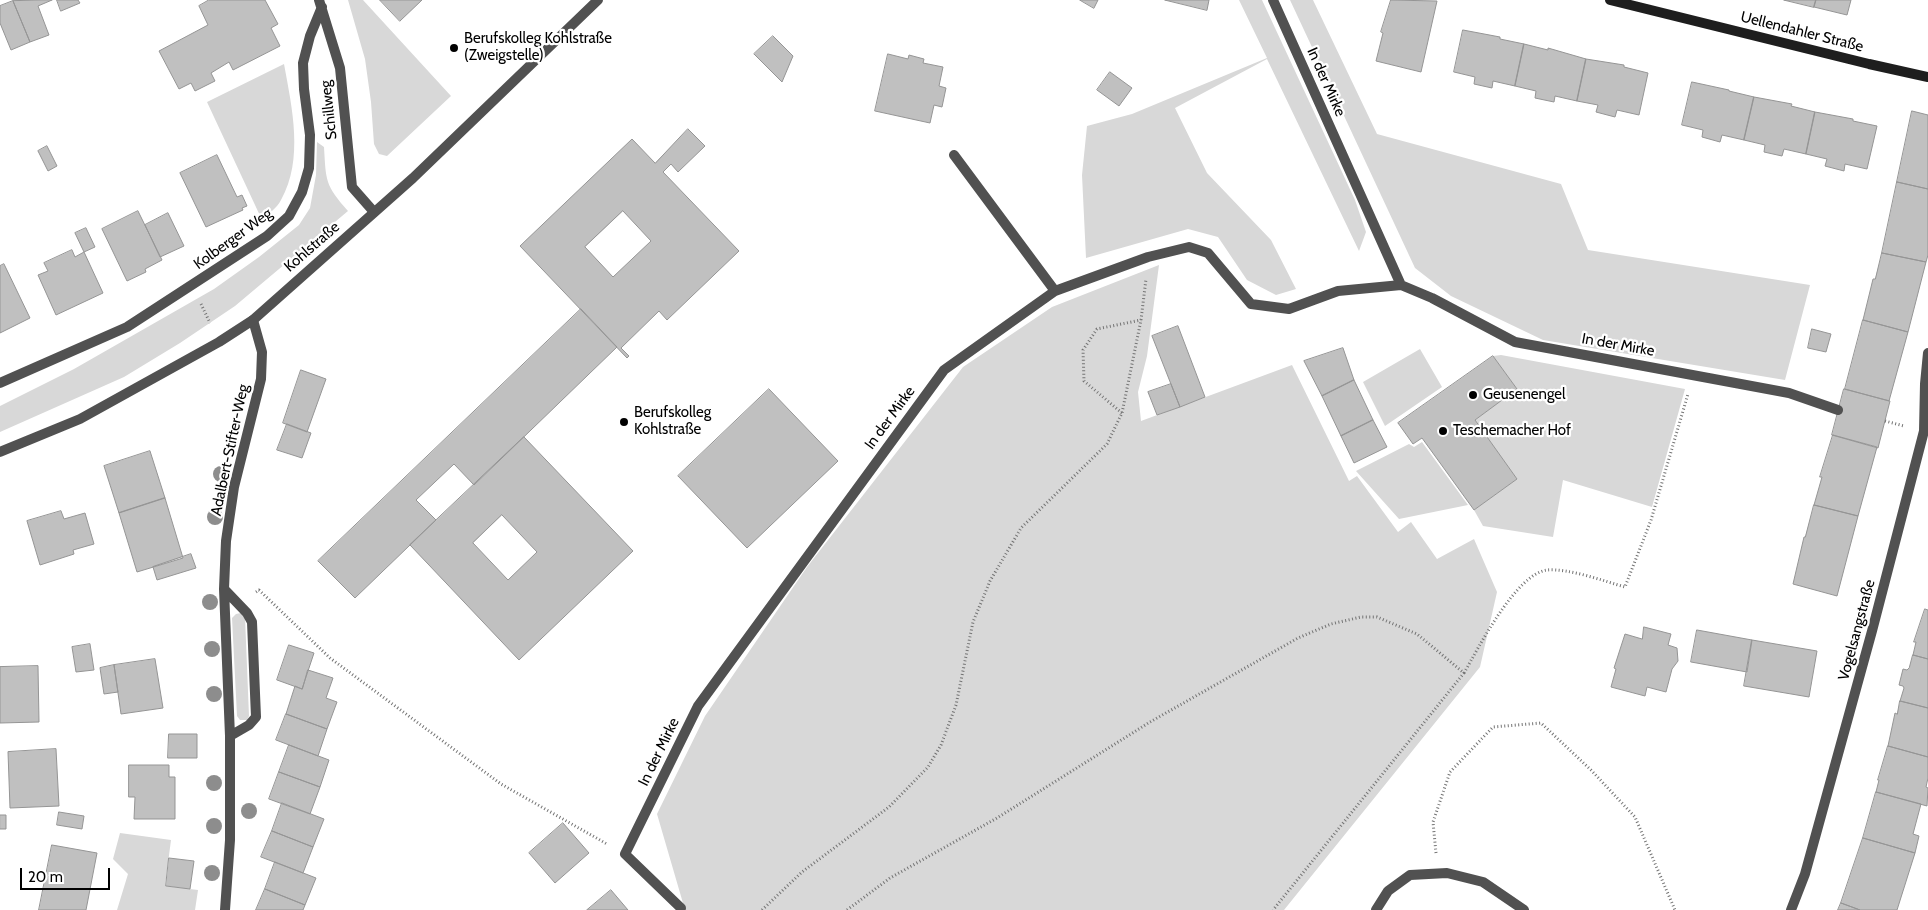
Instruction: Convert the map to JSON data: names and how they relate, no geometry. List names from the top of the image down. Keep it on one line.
{"streets":{"main road":["Uellendahler Straße"],"street":["In der Mirke","Schillweg","Kolberger Weg","Kohlstraße","Adalbert-Stifter-Weg","Vogelsangstraße"]},"crossings":[["Schillweg","Kolberger Weg"],["Schillweg","Kohlstraße"],["Kohlstraße","Adalbert-Stifter-Weg"]],"places":["Berufskolleg Kohlstraße (Zweigstelle)","Geusenengel","Berufskolleg Kohlstraße","Teschemacher Hof"],"scale_bar":"20 m"}
